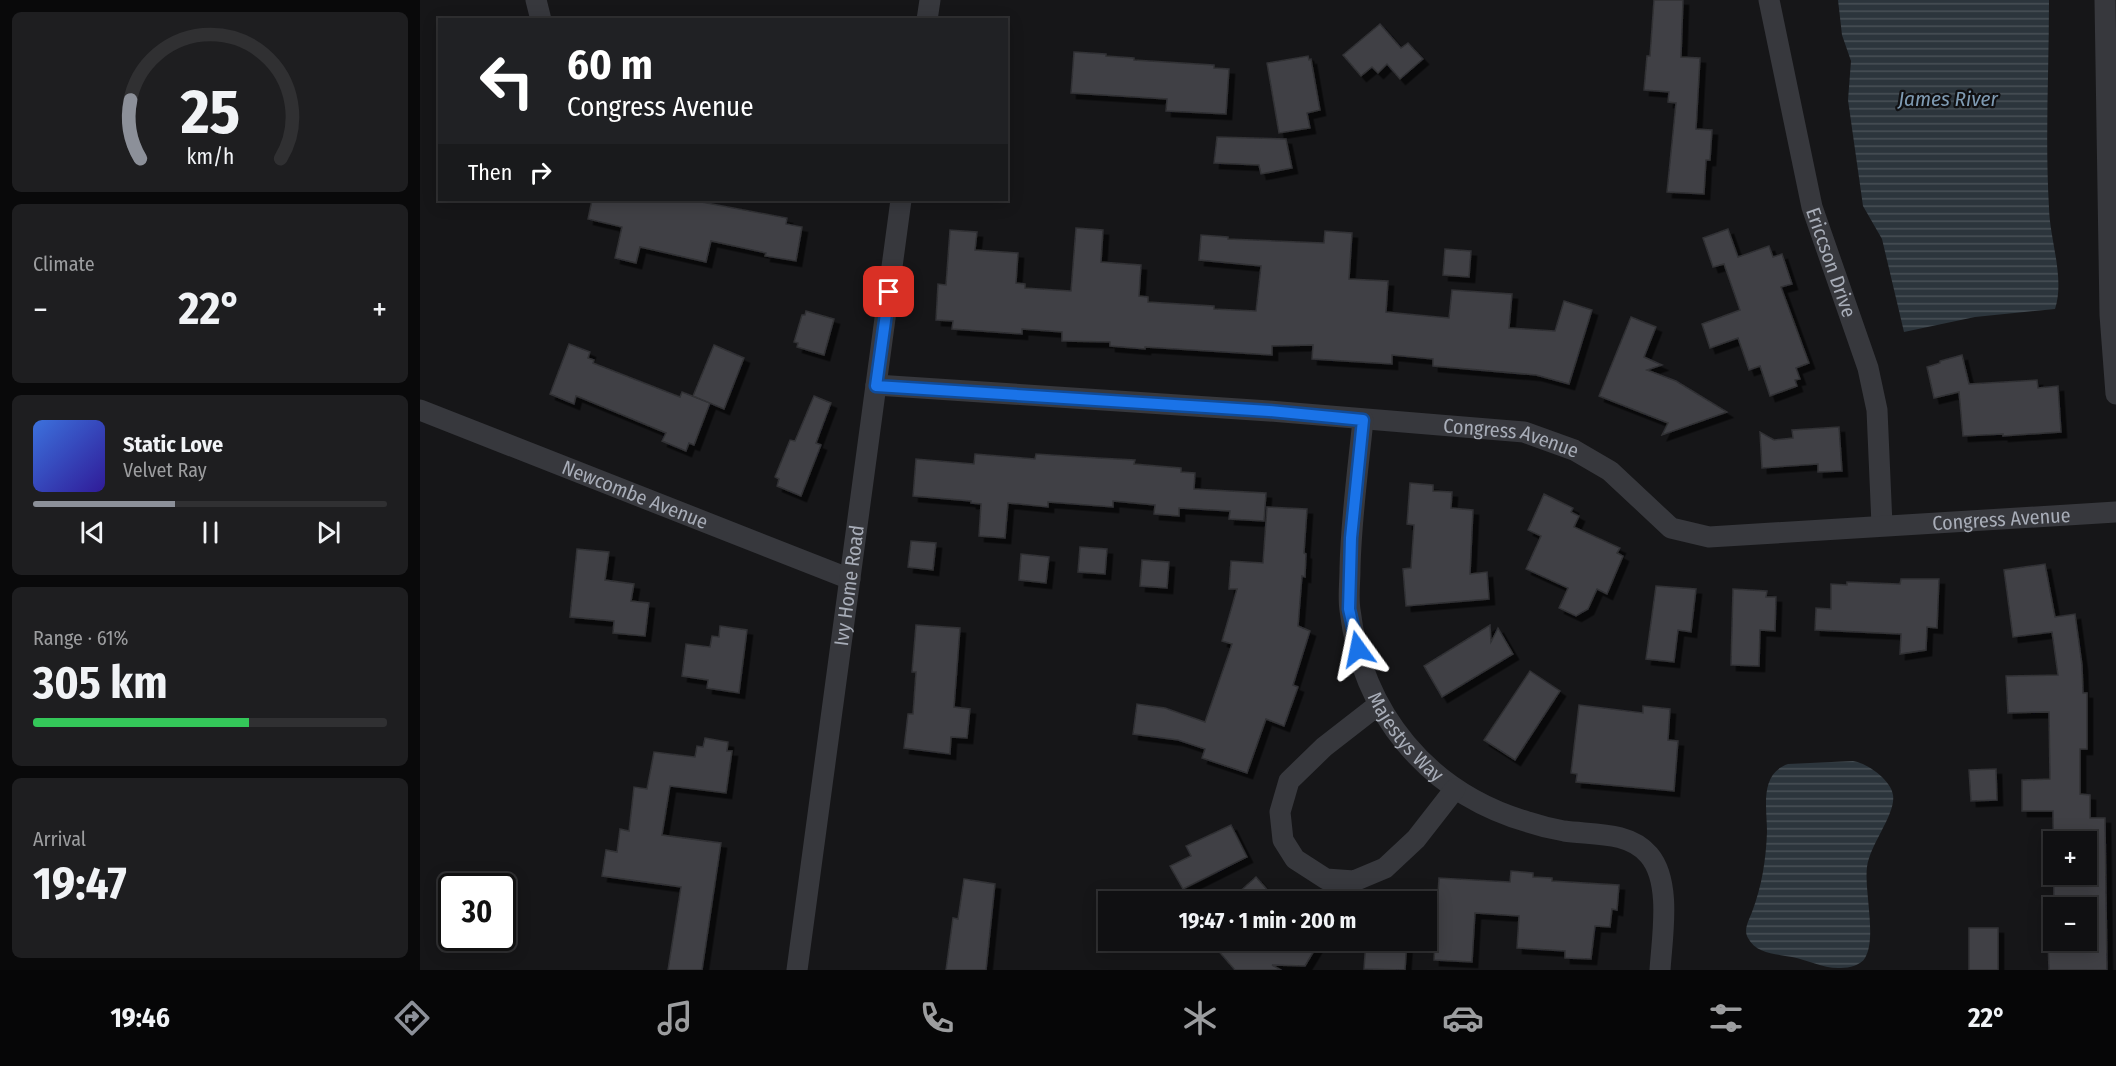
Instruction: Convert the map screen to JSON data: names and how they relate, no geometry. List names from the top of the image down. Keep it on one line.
{"streets":{"street":["Ericcson Drive","Congress Avenue","Newcombe Avenue","Ivy Home Road","Majestys Way"]},"crossings":[["Ericcson Drive","Congress Avenue"],["Congress Avenue","Ivy Home Road"],["Congress Avenue","Majestys Way"],["Newcombe Avenue","Ivy Home Road"]],"water":["James River"],"page":{"turn":["60 m","Congress Avenue"],"then":"Then","tile":["Climate",["Range · 61%","305 km"],["Arrival","19:47"]],"heat":["−","22°","+"],"song":["Static Love","Velvet Ray"],"map_buttons":["+","−"],"limit":"30","trip":"19:47 · 1 min · 200 m","tabs":["19:46","22°"],"gauge":["25","km/h"]}}
